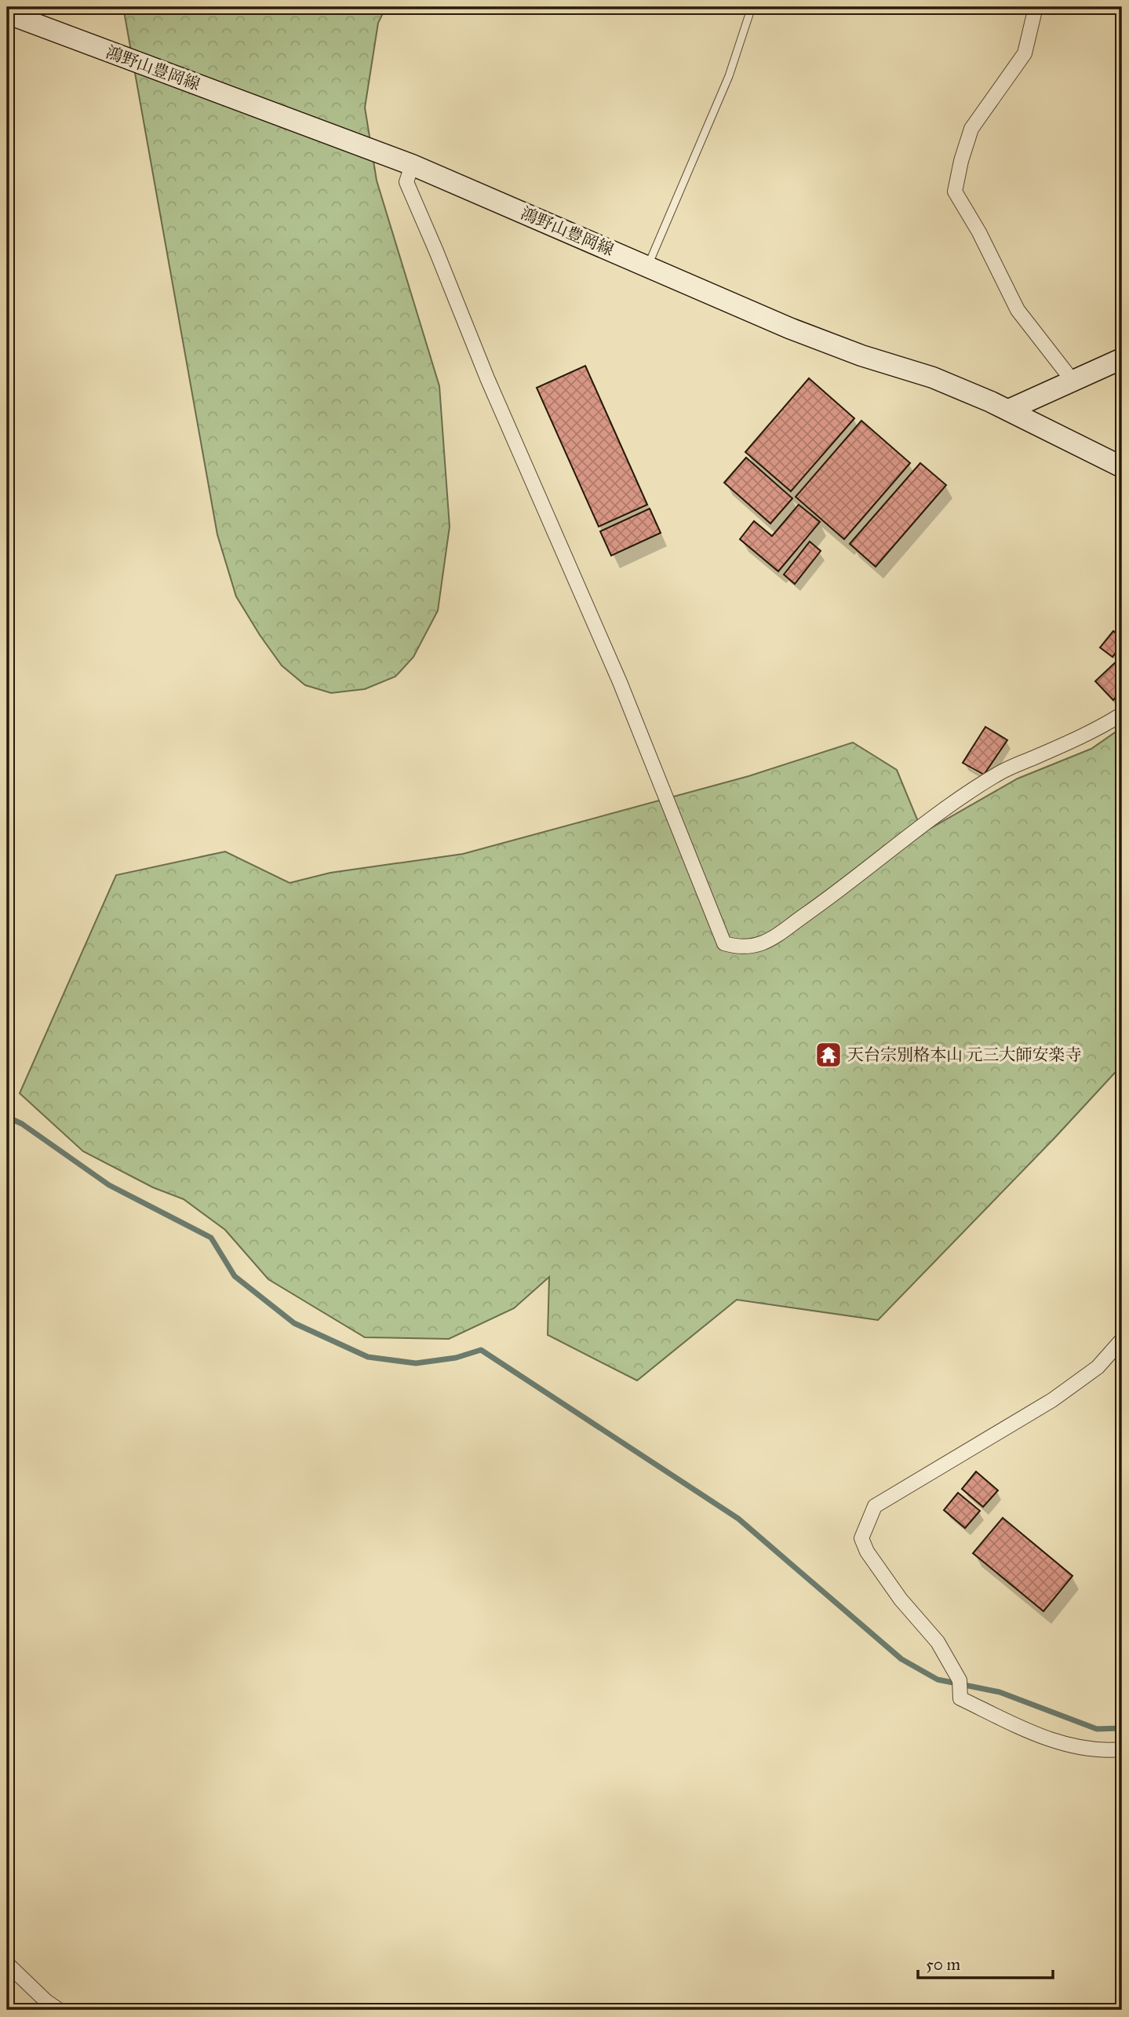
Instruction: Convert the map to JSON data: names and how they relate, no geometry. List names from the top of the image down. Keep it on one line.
{"streets":{"main road":["鴻野山豊岡線"]},"places":{"temple":["天台宗別格本山 元三大師安楽寺"]},"scale_bar":"50 m"}
